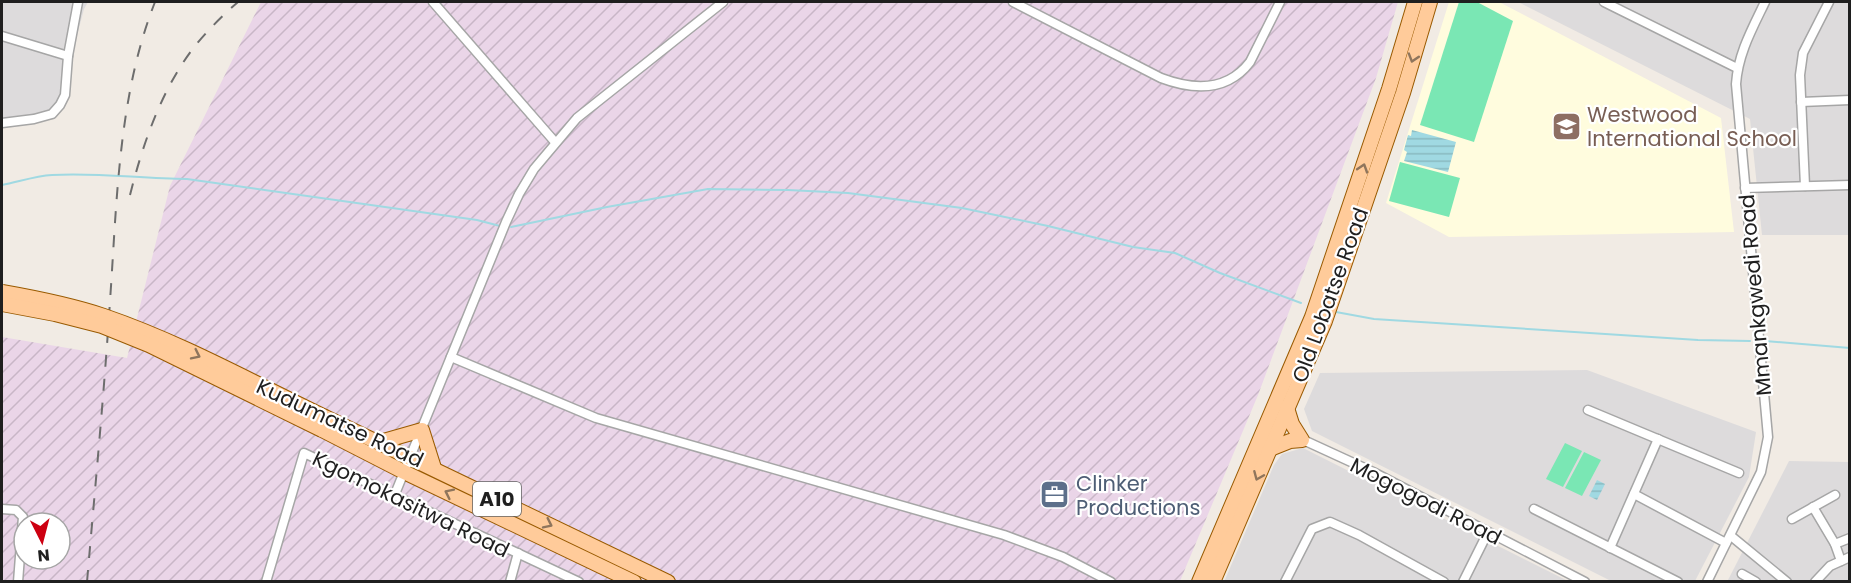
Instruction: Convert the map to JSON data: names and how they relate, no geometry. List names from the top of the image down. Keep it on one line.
{"streets":{"main road":["Old Lobatse Road","Kudumatse Road","A10"],"street":["Mmankgwedi Road","Mogogodi Road","Kgomokasitwa Road"]},"crossings":[["Old Lobatse Road","Mogogodi Road"]],"places":{"school or university":["Westwood International School"],"office":["Clinker Productions"]},"north":"bottom"}
